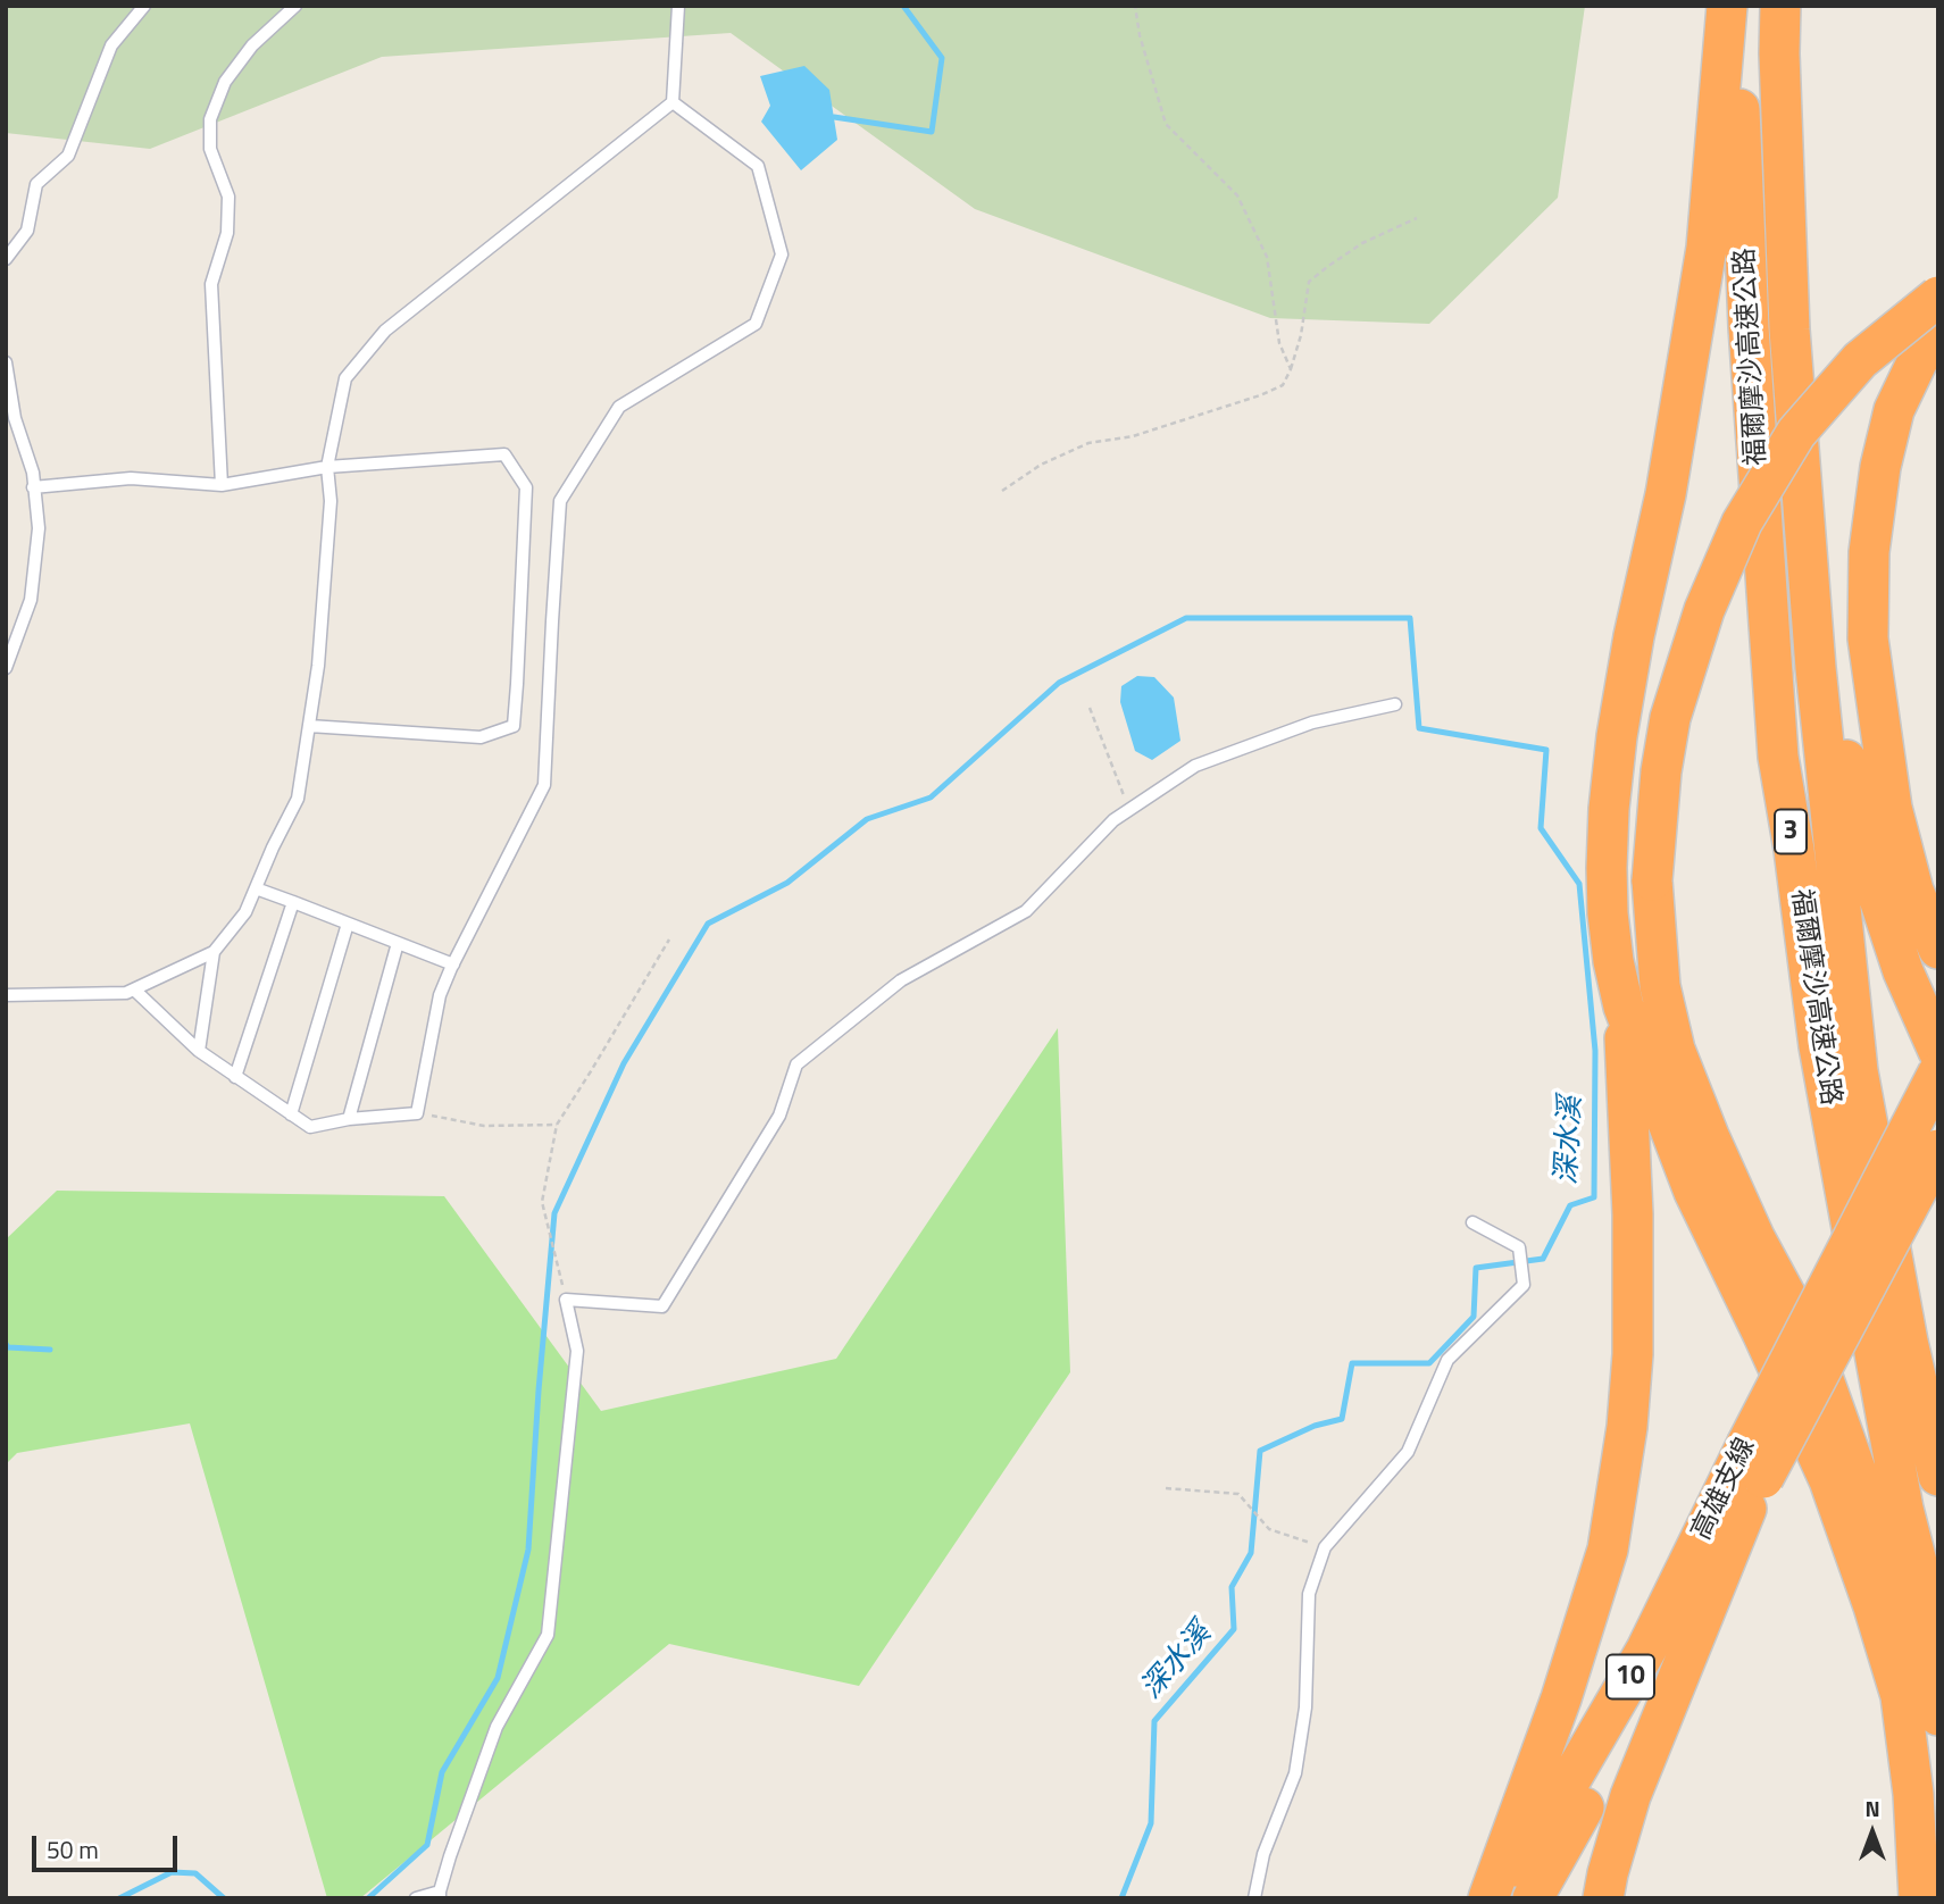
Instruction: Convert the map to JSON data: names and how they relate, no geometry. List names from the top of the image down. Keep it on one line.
{"streets":{"highway":["福爾摩沙高速公路","3","高雄支線","10"]},"water":["深水溪"],"scale_bar":"50 m","north":"top"}
